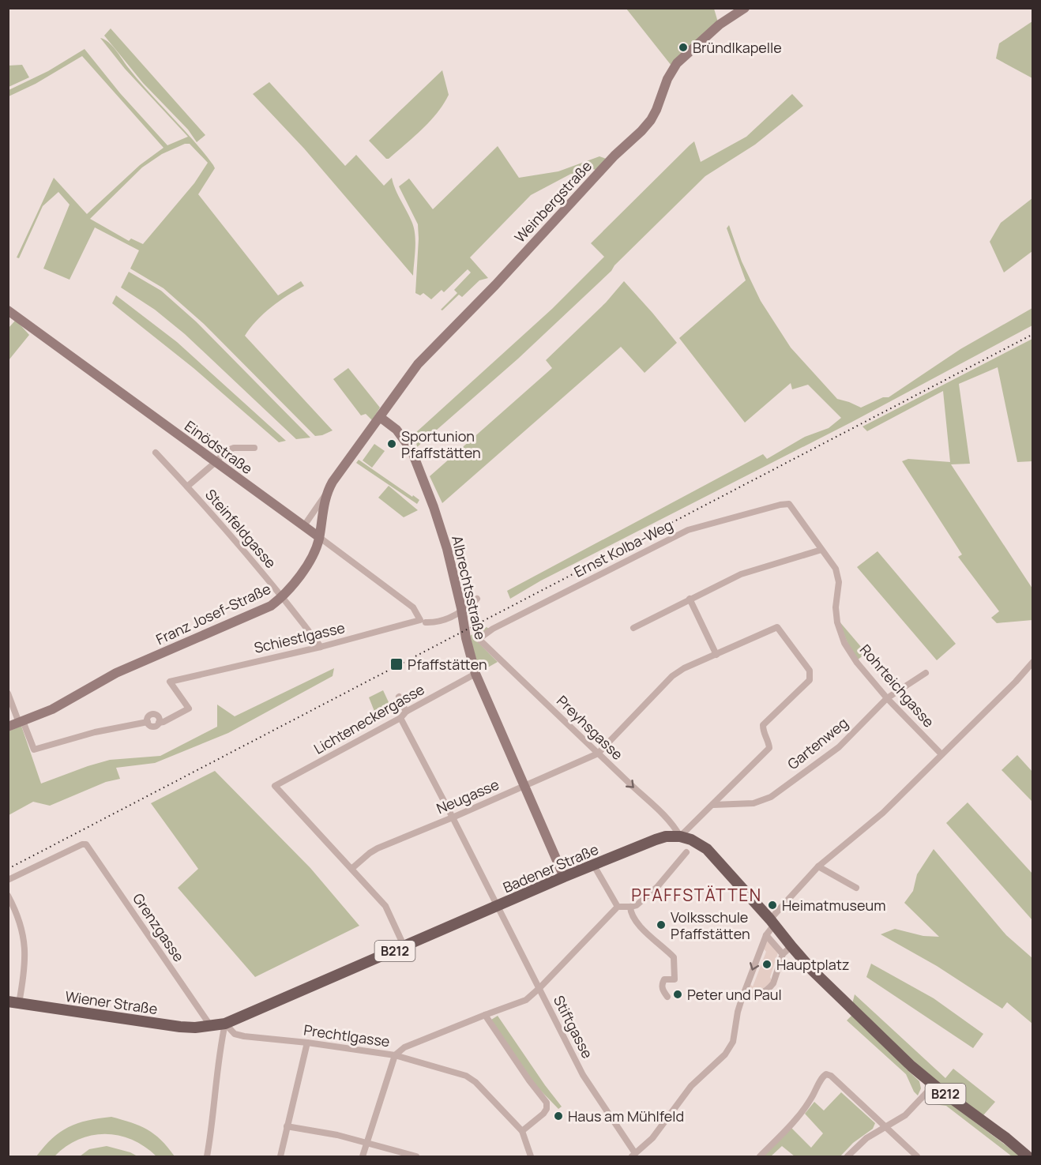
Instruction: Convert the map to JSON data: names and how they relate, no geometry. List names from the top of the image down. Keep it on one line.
{"streets":{"main road":["Weinbergstraße","Einödstraße","Albrechtsstraße","Franz Josef-Straße","Badener Straße","B212","Wiener Straße"],"street":["Steinfeldgasse","Ernst Kolba-Weg","Schiestlgasse","Rohrteichgasse","Lichteneckergasse","Preyhsgasse","Gartenweg","Neugasse","Grenzgasse","Stiftgasse","Prechtlgasse"]},"crossings":[["Weinbergstraße","Albrechtsstraße"],["Weinbergstraße","Franz Josef-Straße"],["Einödstraße","Franz Josef-Straße"],["Einödstraße","Schiestlgasse"],["Steinfeldgasse","Franz Josef-Straße"],["Steinfeldgasse","Schiestlgasse"],["Ernst Kolba-Weg","Rohrteichgasse"],["Ernst Kolba-Weg","Preyhsgasse"],["Albrechtsstraße","Franz Josef-Straße"],["Albrechtsstraße","Lichteneckergasse"],["Albrechtsstraße","Neugasse"],["Albrechtsstraße","Badener Straße"],["Franz Josef-Straße","Schiestlgasse"],["Rohrteichgasse","Gartenweg"],["Lichteneckergasse","Neugasse"],["Lichteneckergasse","Stiftgasse"],["Preyhsgasse","Neugasse"],["Preyhsgasse","Badener Straße"],["Preyhsgasse","B212"],["Neugasse","Stiftgasse"],["Badener Straße","Grenzgasse"],["Badener Straße","B212"],["Badener Straße","Wiener Straße"],["Badener Straße","Stiftgasse"],["Badener Straße","Prechtlgasse"],["Grenzgasse","Wiener Straße"],["Stiftgasse","Prechtlgasse"]],"one_way":["Preyhsgasse"],"districts":["PFAFFSTÄTTEN"],"places":{"other":["Bründlkapelle","Sportunion Pfaffstätten","Heimatmuseum","Volksschule Pfaffstätten","Hauptplatz","Peter und Paul","Haus am Mühlfeld"],"transit":["Pfaffstätten"]}}
